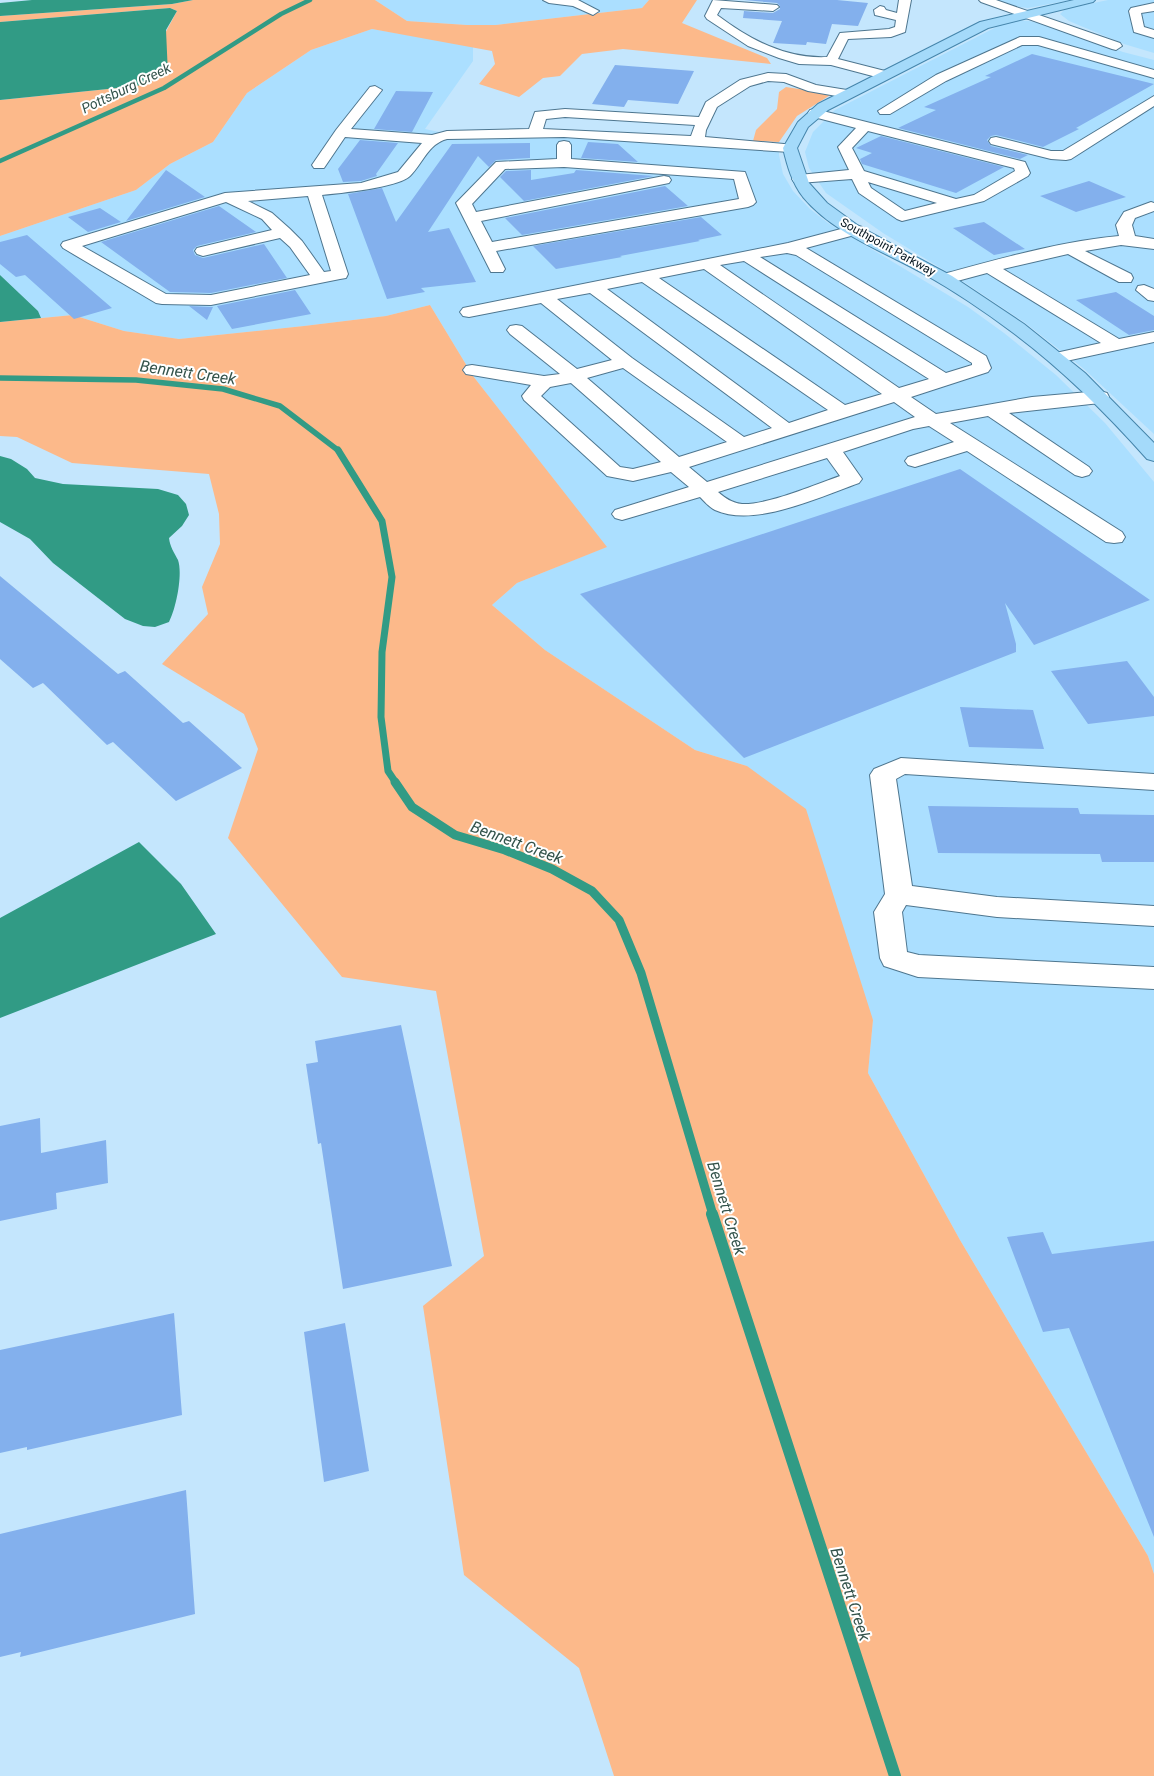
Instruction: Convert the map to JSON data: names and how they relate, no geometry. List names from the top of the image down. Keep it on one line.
{"streets":{"main road":["Southpoint Parkway"]},"water":["Pottsburg Creek","Bennett Creek"]}
